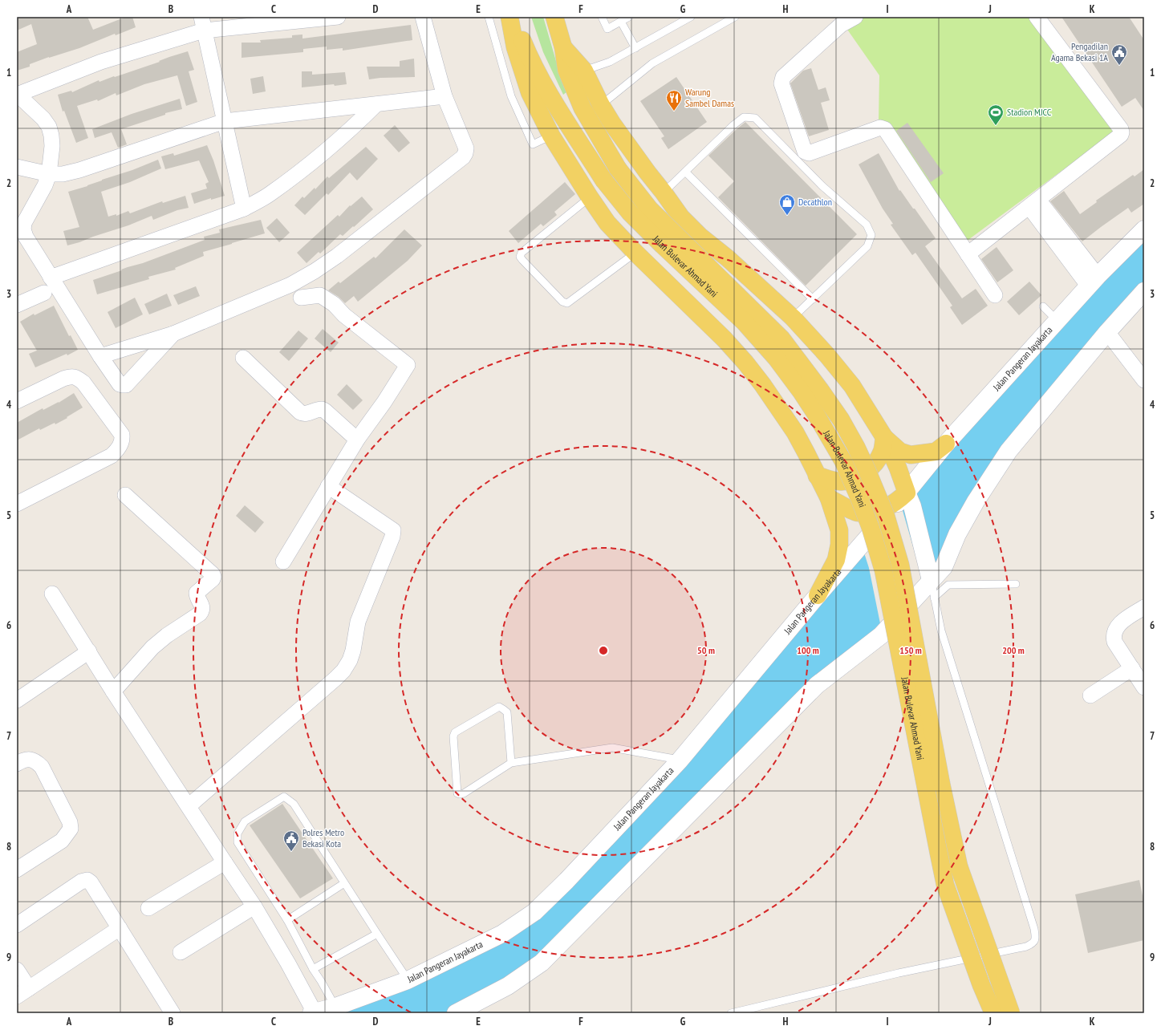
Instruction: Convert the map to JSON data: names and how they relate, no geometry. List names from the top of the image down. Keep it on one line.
{"streets":{"main road":["Jalan Bulevar Ahmad Yani"],"street":["Jalan Pangeran Jayakarta"]},"places":{"public building":["Pengadilan Agama Bekasi 1A","Polres Metro Bekasi Kota"],"restaurant":["Warung Sambel Damas"],"sports":["Stadion MJCC"],"shop":["Decathlon"]},"grid":{"columns":["A","B","C","D","E","F","G","H","I","J","K"],"rows":["1","2","3","4","5","6","7","8","9"]},"rings":["50 m","100 m","150 m","200 m"]}
